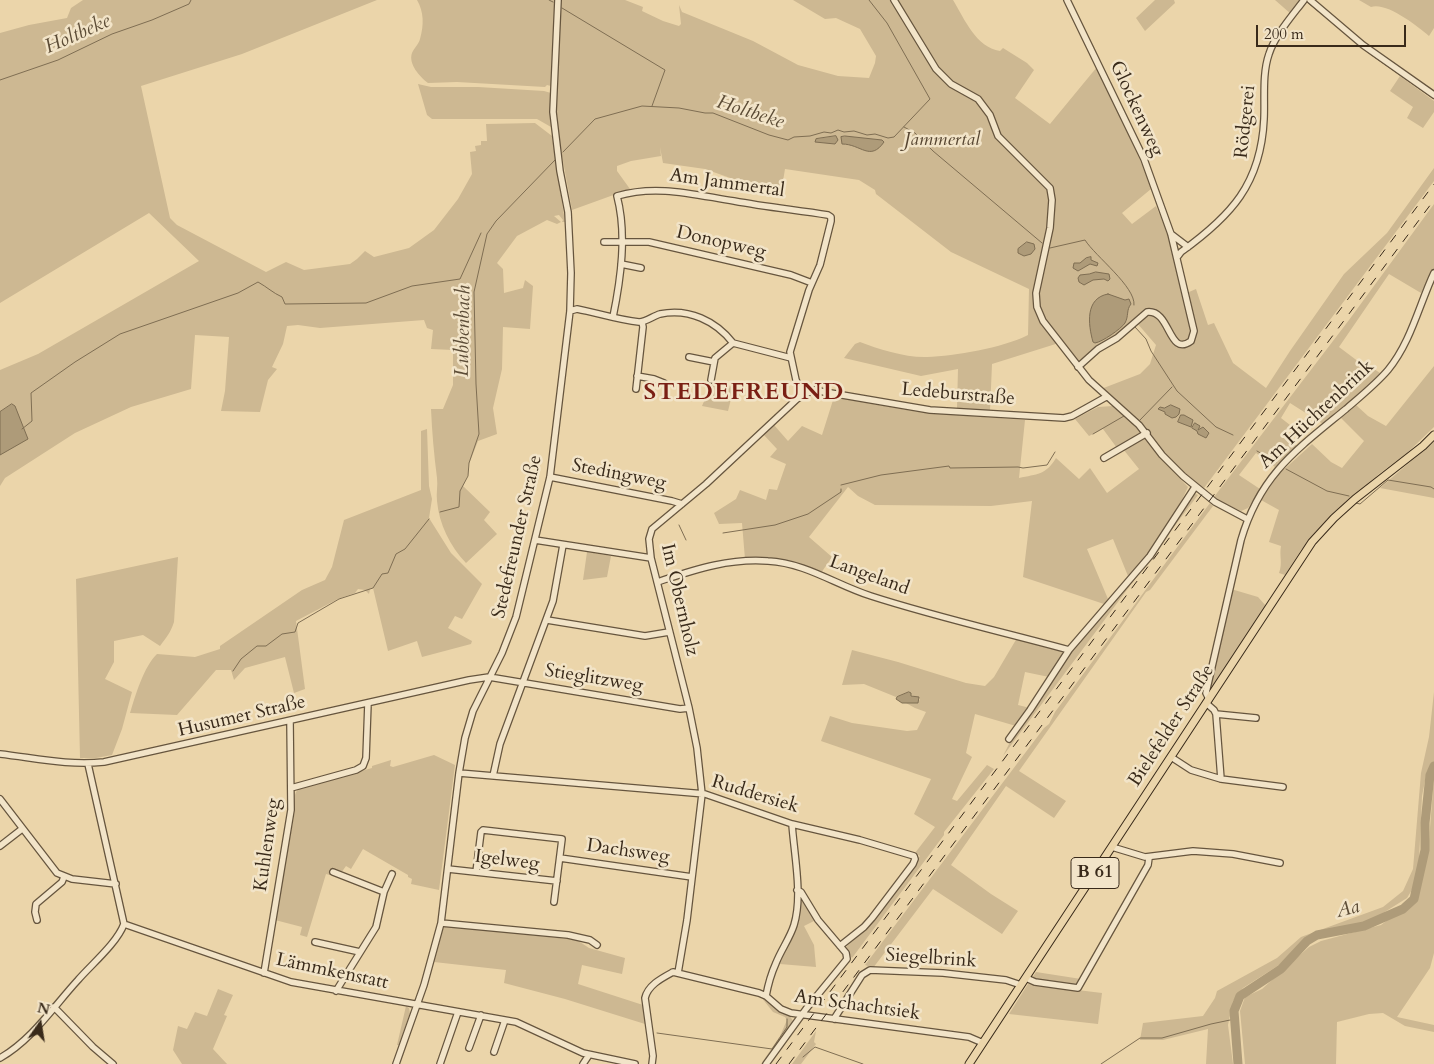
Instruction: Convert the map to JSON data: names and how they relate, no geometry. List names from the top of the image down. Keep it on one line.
{"streets":{"main road":["Bielefelder Straße","B 61"],"street":["Glockenweg","Rödgerei","Am Jammertal","Donopweg","Ledeburstraße","Am Hüchtenbrink","Stedingweg","Stedefreunder Straße","Langeland","Im Obernholz","Stieglitzweg","Husumer Straße","Ruddersiek","Kuhlenweg","Dachsweg","Igelweg","Siegelbrink","Lämmkenstatt","Am Schachtsiek"]},"crossings":[["Glockenweg","Rödgerei"],["Am Jammertal","Donopweg"],["Ledeburstraße","Im Obernholz"],["Am Hüchtenbrink","Bielefelder Straße"],["Stedingweg","Stedefreunder Straße"],["Stedingweg","Im Obernholz"],["Stedefreunder Straße","Stieglitzweg"],["Stedefreunder Straße","Husumer Straße"],["Stedefreunder Straße","Ruddersiek"],["Stedefreunder Straße","Igelweg"],["Stedefreunder Straße","Lämmkenstatt"],["Langeland","Im Obernholz"],["Im Obernholz","Stieglitzweg"],["Im Obernholz","Ruddersiek"],["Im Obernholz","Dachsweg"],["Im Obernholz","Am Schachtsiek"],["Stieglitzweg","Husumer Straße"],["Husumer Straße","Kuhlenweg"],["Bielefelder Straße","Siegelbrink"],["Bielefelder Straße","Am Schachtsiek"],["Kuhlenweg","Lämmkenstatt"],["Siegelbrink","Am Schachtsiek"]],"districts":["STEDEFREUND"],"water":["Holtbeke","Lubbenbach","Aa"],"parks":["Jammertal"],"scale_bar":"200 m","north":"top"}
